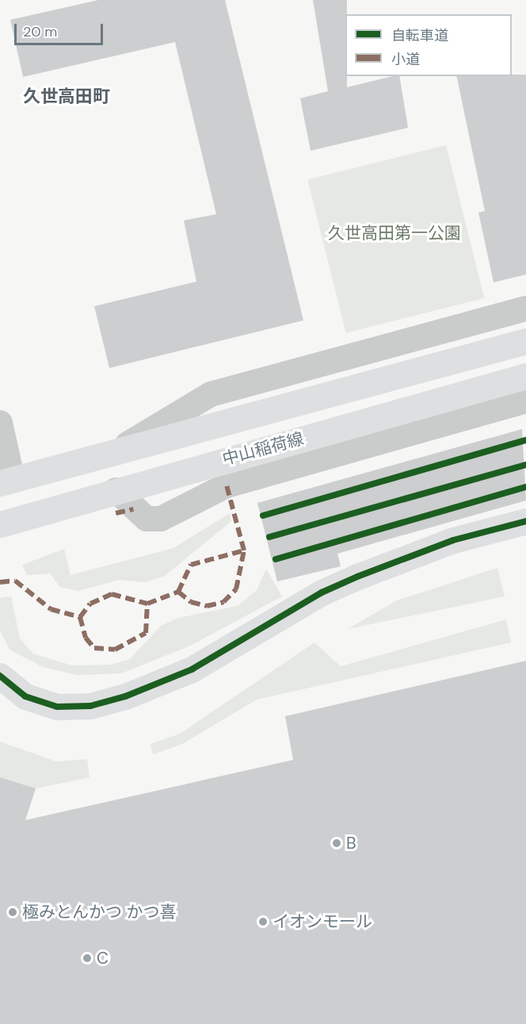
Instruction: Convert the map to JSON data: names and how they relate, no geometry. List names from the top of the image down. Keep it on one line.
{"streets":{"main road":["中山稲荷線"]},"districts":["久世高田町"],"parks":["久世高田第一公園"],"places":["B","極みとんかつ かつ喜","イオンモール","C"],"legend":["自転車道","小道"],"scale_bar":"20 m"}
